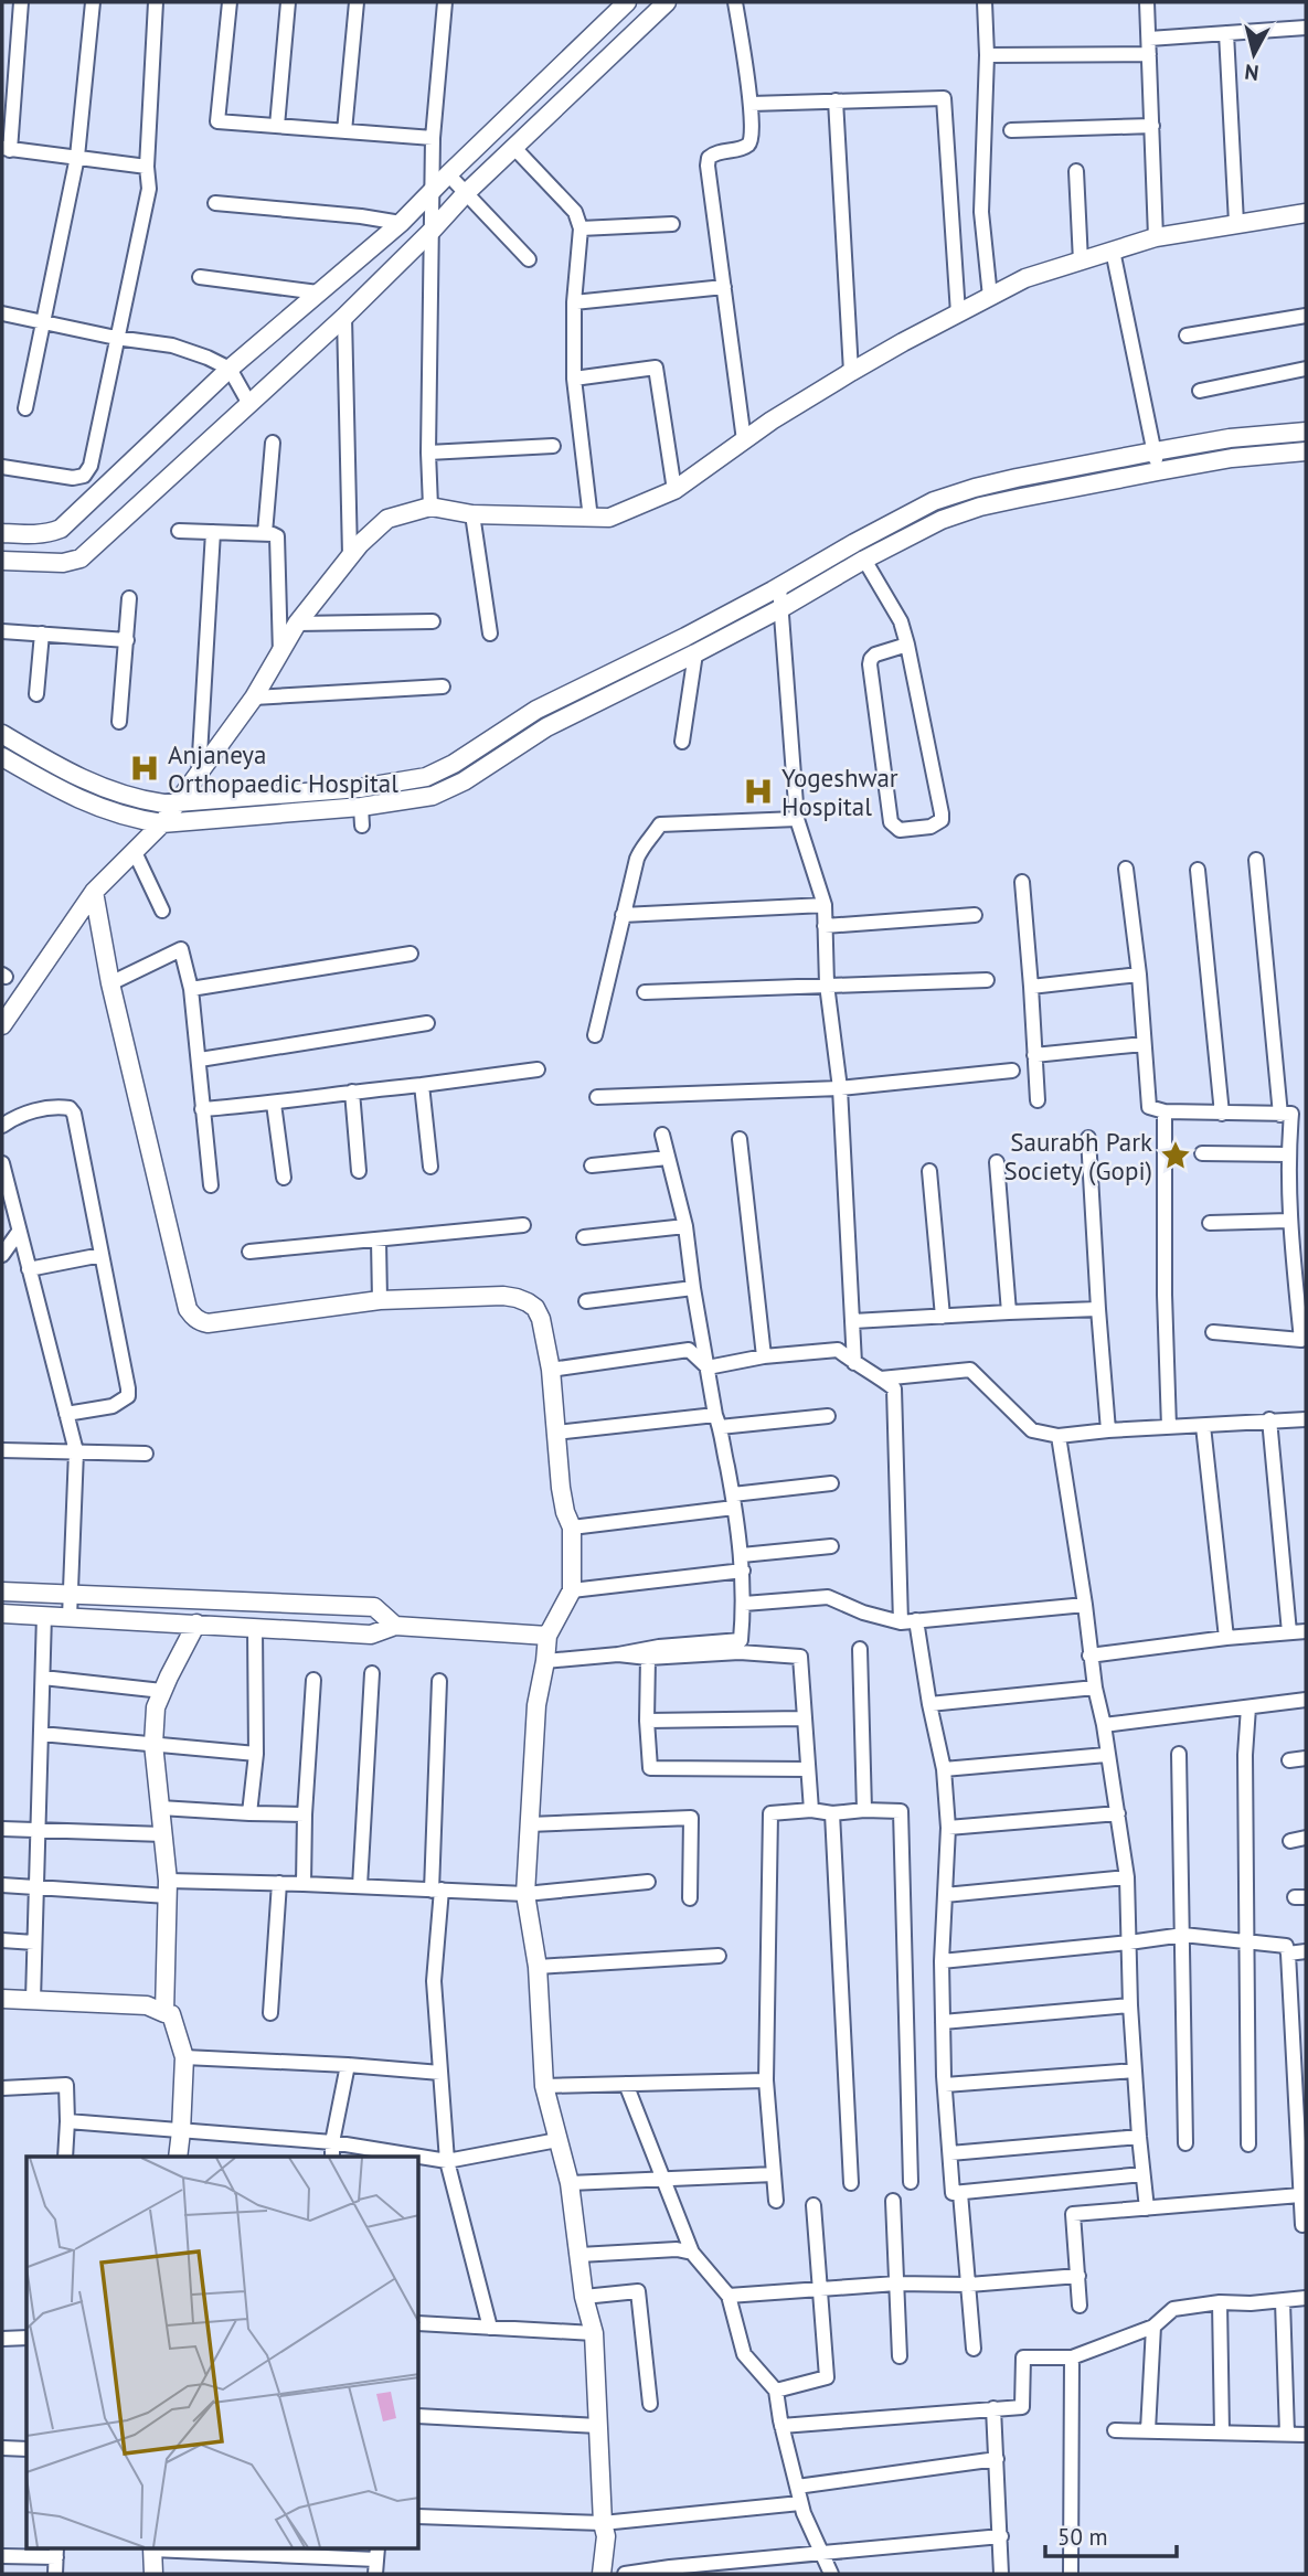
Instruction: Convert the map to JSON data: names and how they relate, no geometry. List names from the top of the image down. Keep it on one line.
{"places":{"hospital":["Anjaneya Orthopaedic Hospital","Yogeshwar Hospital"],"place":["Saurabh Park Society (Gopi)"]},"scale_bar":"50 m","north":"bottom"}
